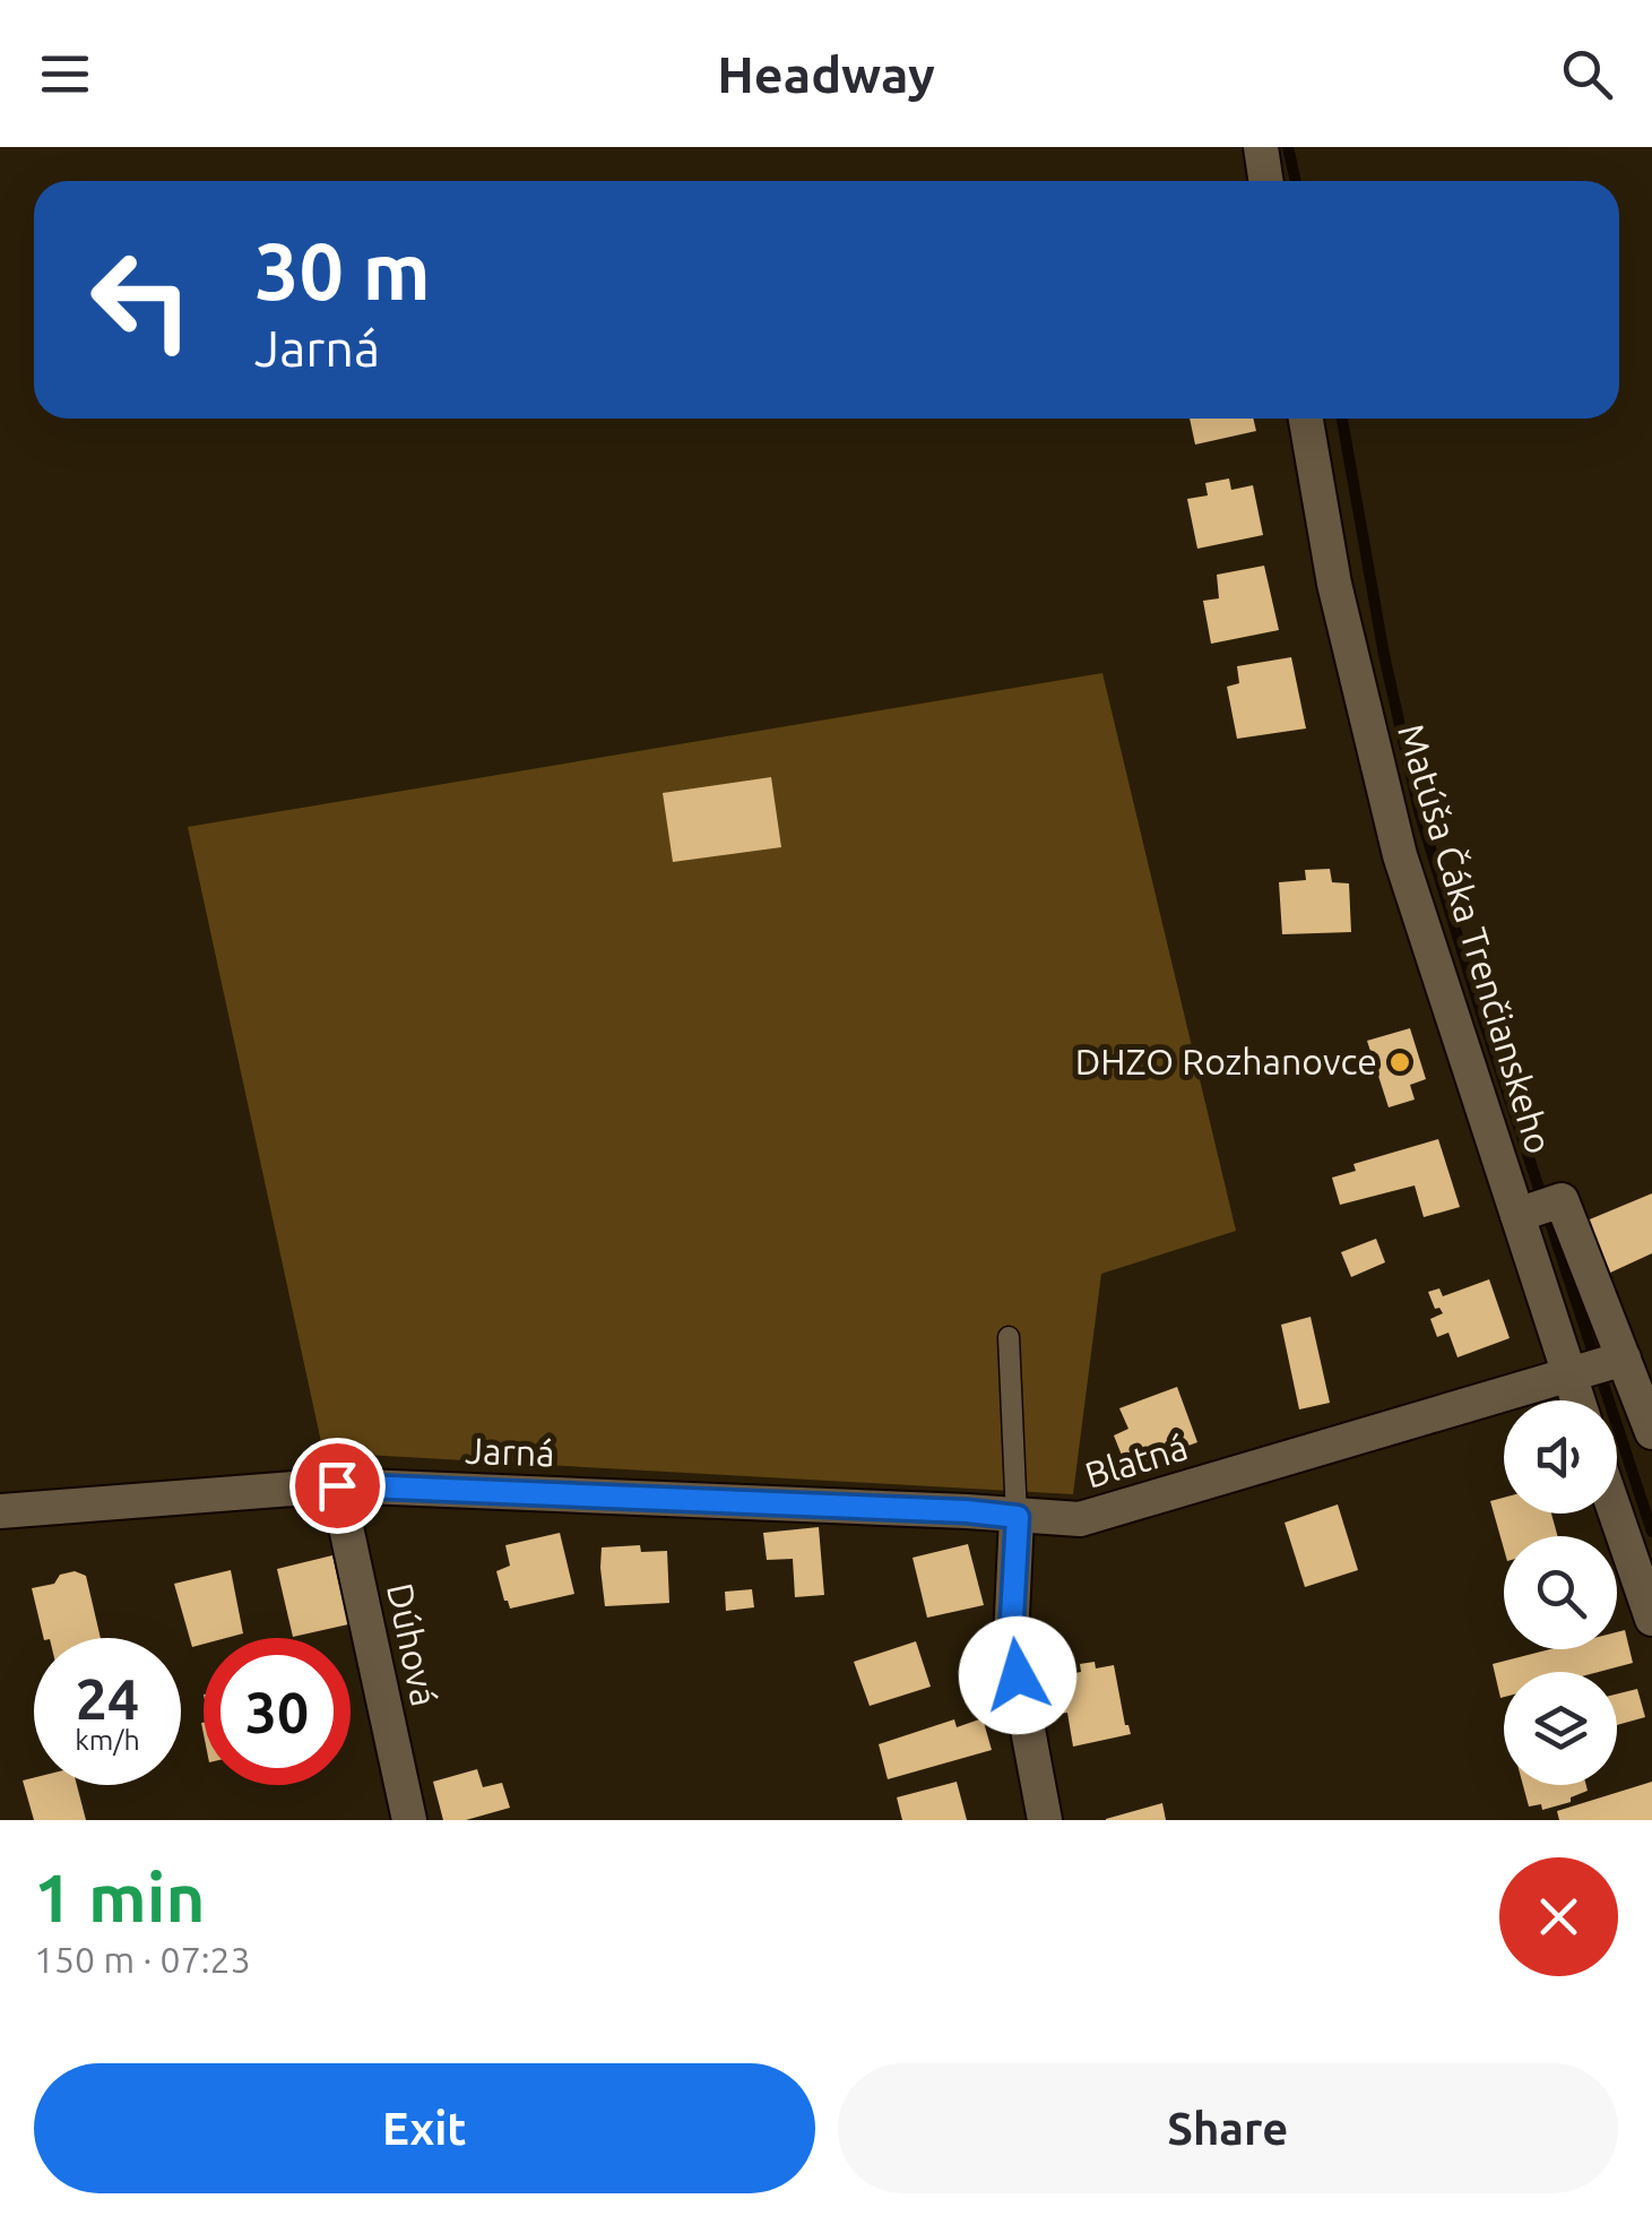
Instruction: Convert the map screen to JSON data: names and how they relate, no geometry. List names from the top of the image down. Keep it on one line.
{"streets":{"street":["Matúša Čáka Trenčianskeho","Jarná","Blatná","Dúhová"]},"crossings":[["Matúša Čáka Trenčianskeho","Blatná"],["Jarná","Blatná"],["Jarná","Dúhová"]],"places":["DHZO Rozhanovce"],"page":{"header":"Headway","turn":["30 m","Jarná"],"speed":"24 km/h","limit":"30","heading":["1 min","150 m · 07:23"],"buttons":["Exit","Share"]}}
